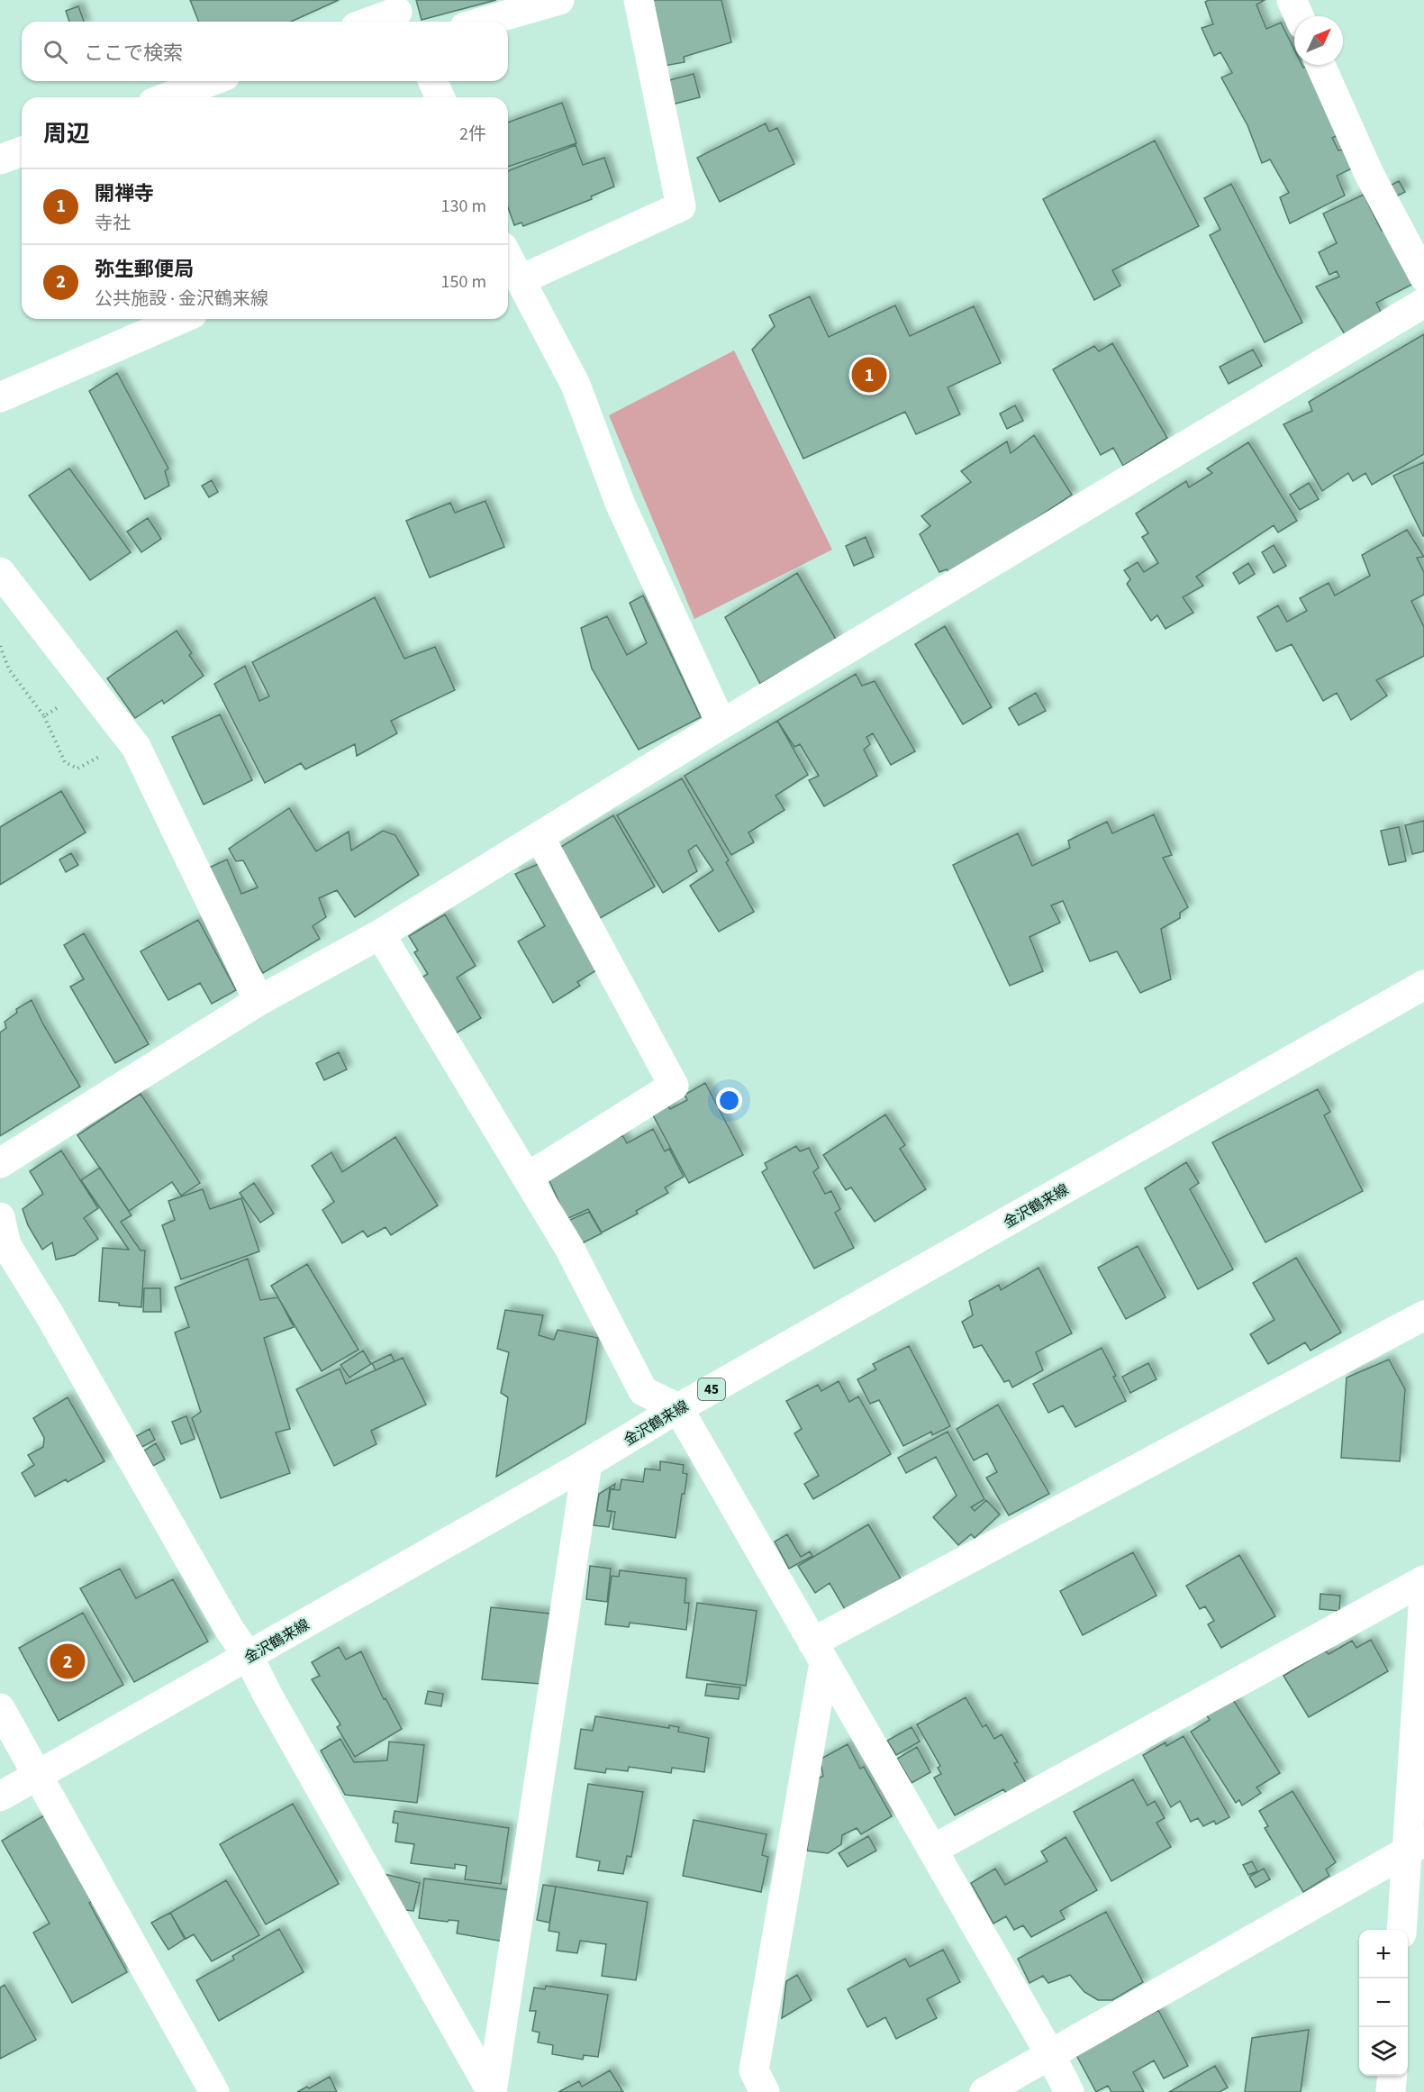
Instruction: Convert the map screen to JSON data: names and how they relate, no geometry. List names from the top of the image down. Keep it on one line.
{"streets":{"street":["金沢鶴来線","45"]},"north":"top right","page":{"search":"ここで検索","heading":["周辺","2件"],"list":[{"mark":"1","name":"開禅寺","note":"寺社","value":"130 m"},{"mark":"2","name":"弥生郵便局","note":"公共施設 · 金沢鶴来線","value":"150 m"}],"pins":["1","2"],"map_buttons":["+","−"]}}
